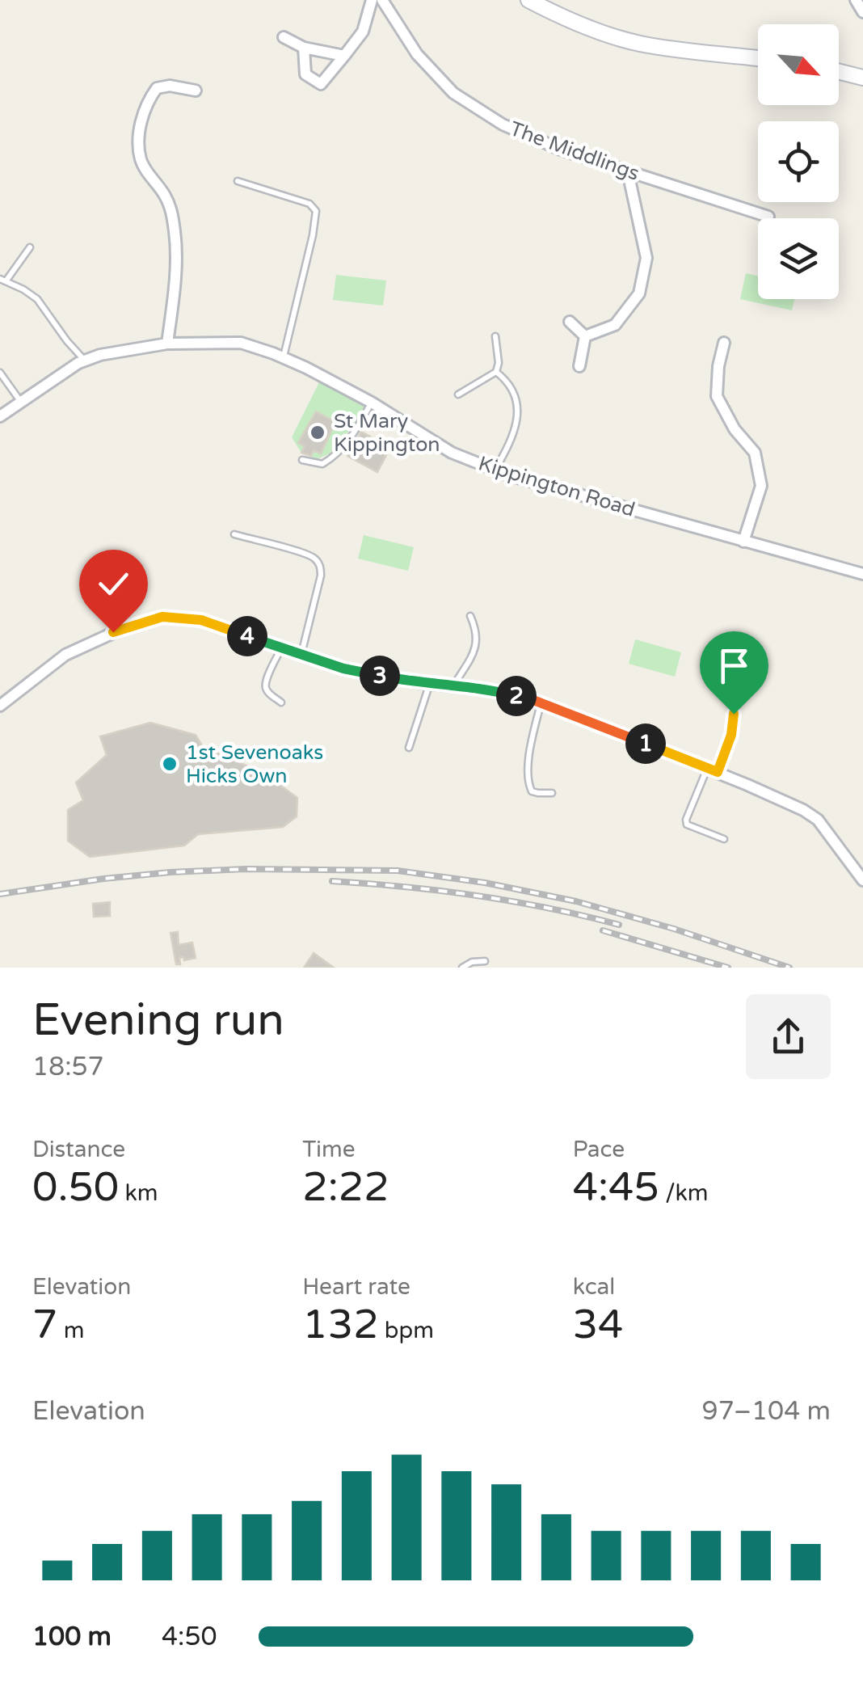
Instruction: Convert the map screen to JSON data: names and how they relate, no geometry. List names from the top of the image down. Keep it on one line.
{"streets":{"street":["The Middlings","Kippington Road"]},"places":["St Mary Kippington","1st Sevenoaks Hicks Own"],"north":"bottom right","page":{"pins":["4","3","2","1"],"heading":["Evening run","18:57"],"stats":[["Distance","0.50 km"],["Time","2:22"],["Pace","4:45 /km"],["Elevation","7 m"],["Heart rate","132 bpm"],["kcal","34"]],"chart":["Elevation","97–104 m"],"list":[{"name":"100 m","note":"4:50"}]}}
